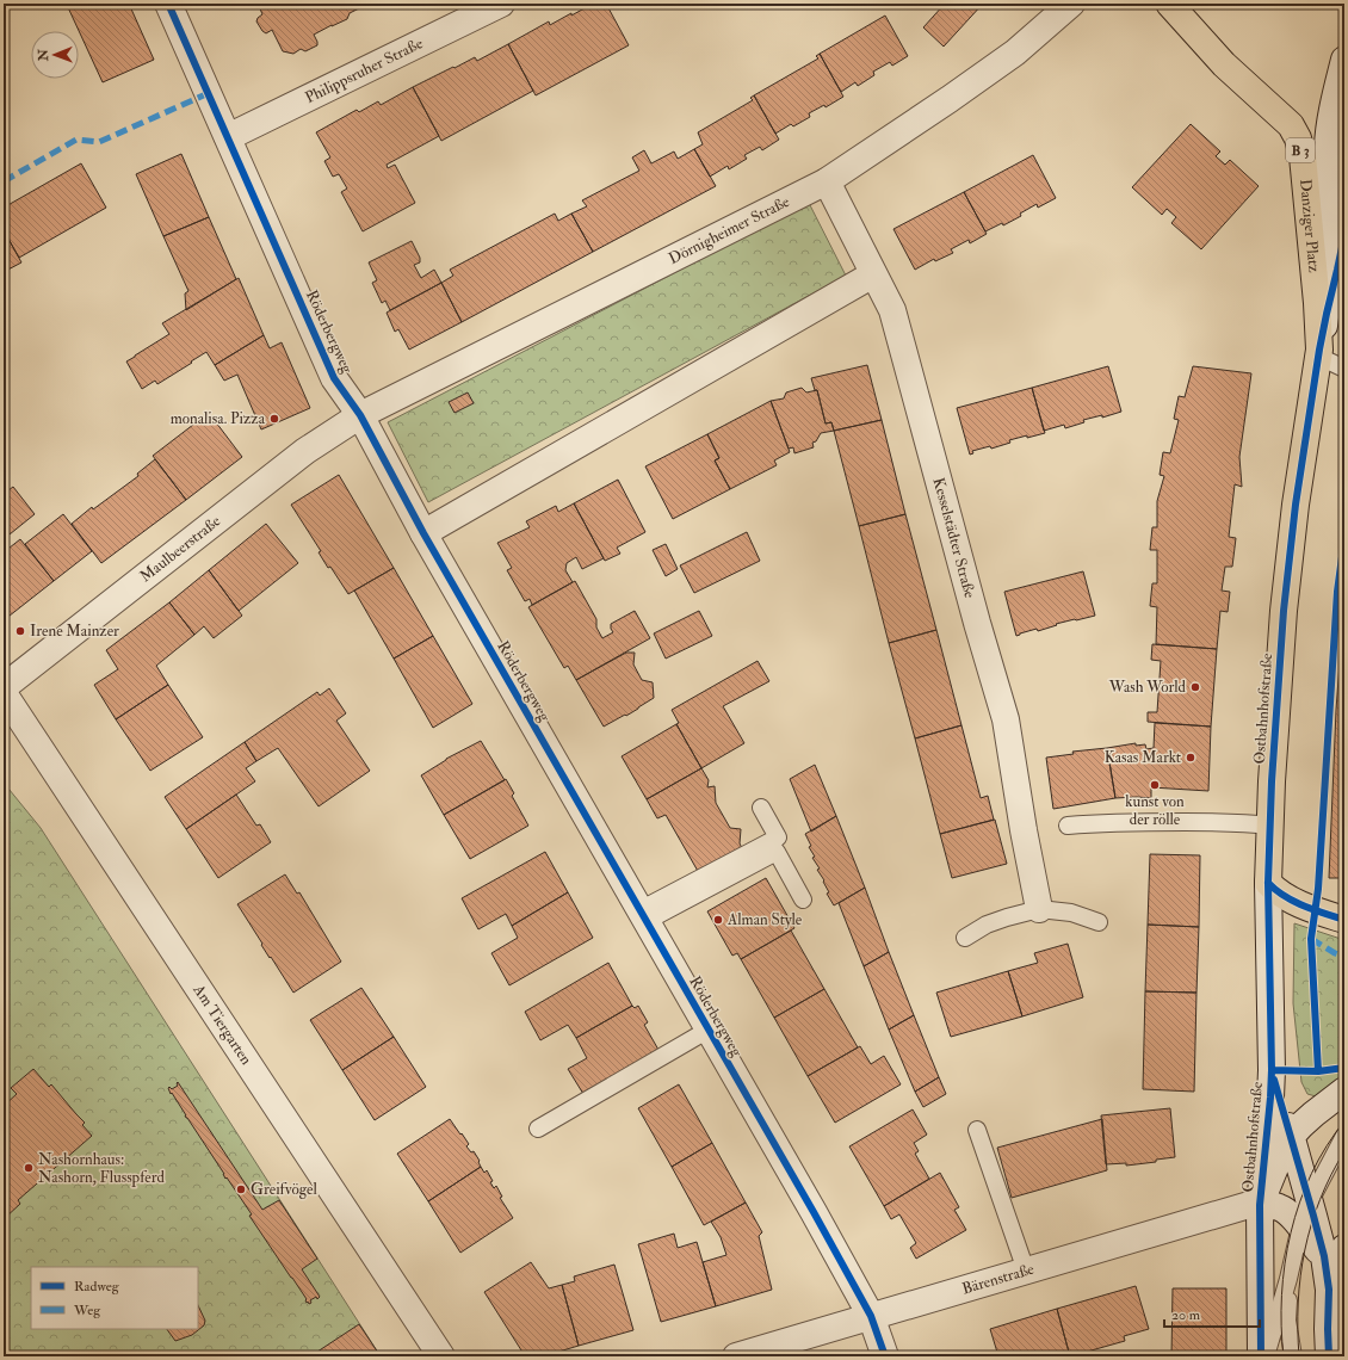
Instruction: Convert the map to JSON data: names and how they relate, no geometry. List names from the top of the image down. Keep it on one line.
{"streets":{"main road":["B 3","Danziger Platz","Ostbahnhofstraße"],"street":["Philippsruher Straße","Dörnigheimer Straße","Röderbergweg","Kesselstädter Straße","Maulbeerstraße","Am Tiergarten","Bärenstraße"]},"crossings":[["Philippsruher Straße","Röderbergweg"],["Danziger Platz","Ostbahnhofstraße"],["Dörnigheimer Straße","Röderbergweg"],["Dörnigheimer Straße","Kesselstädter Straße"],["Dörnigheimer Straße","Maulbeerstraße"],["Röderbergweg","Maulbeerstraße"],["Röderbergweg","Bärenstraße"],["Ostbahnhofstraße","Bärenstraße"]],"places":["monalisa. Pizza","Irene Mainzer","Wash World","Kasas Markt","kunst von der rölle","Alman Style","Nashornhaus: Nashorn, Flusspferd","Greifvögel"],"legend":["Radweg","Weg"],"scale_bar":"20 m","north":"left"}
